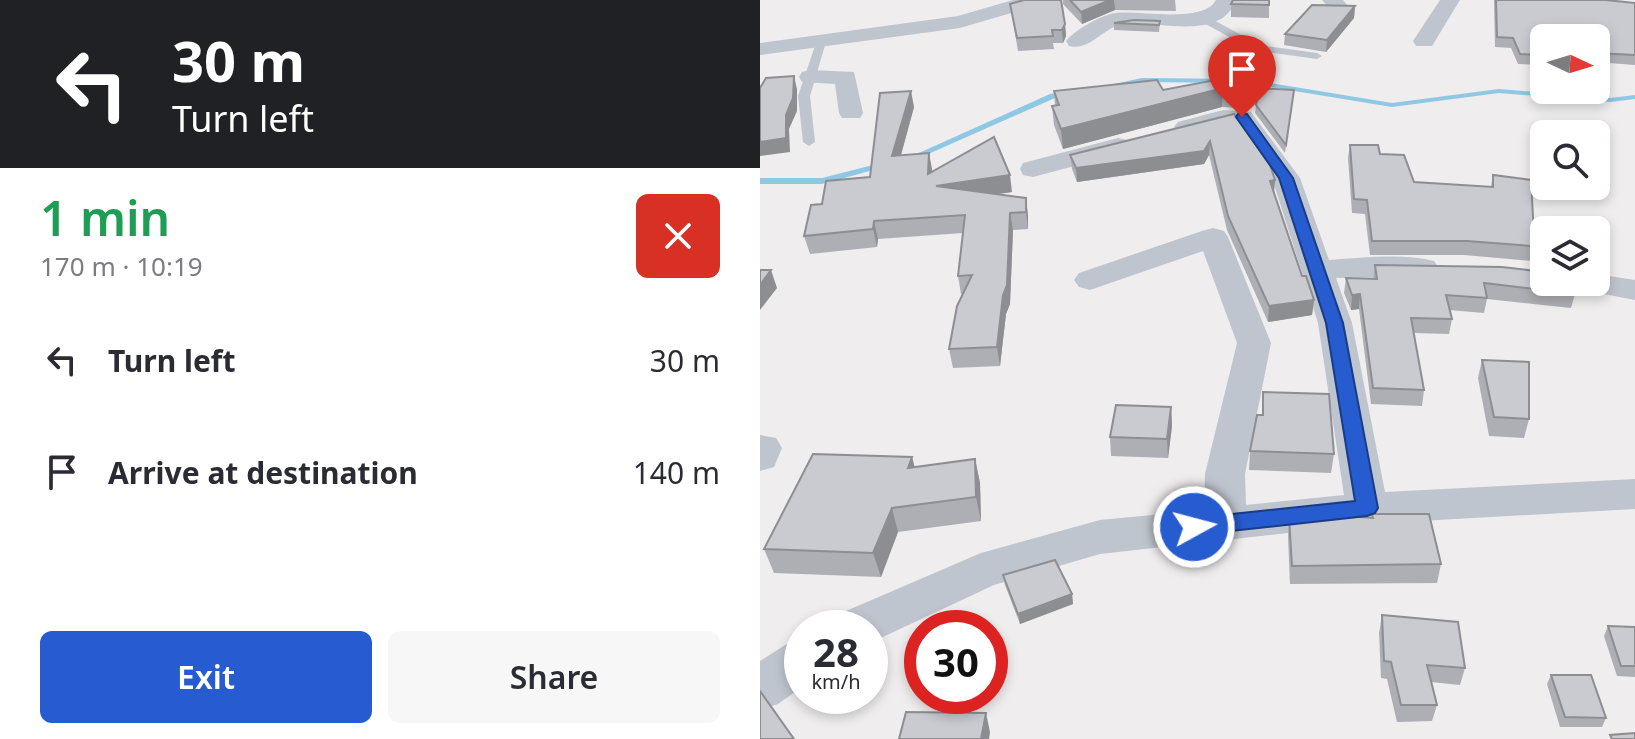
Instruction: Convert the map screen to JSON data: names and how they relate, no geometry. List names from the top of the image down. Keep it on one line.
{"north":"right","page":{"turn":["30 m","Turn left"],"heading":["1 min","170 m · 10:19"],"list":[{"name":"Turn left","value":"30 m"},{"name":"Arrive at destination","value":"140 m"}],"speed":"28 km/h","limit":"30","buttons":["Exit","Share"]}}
